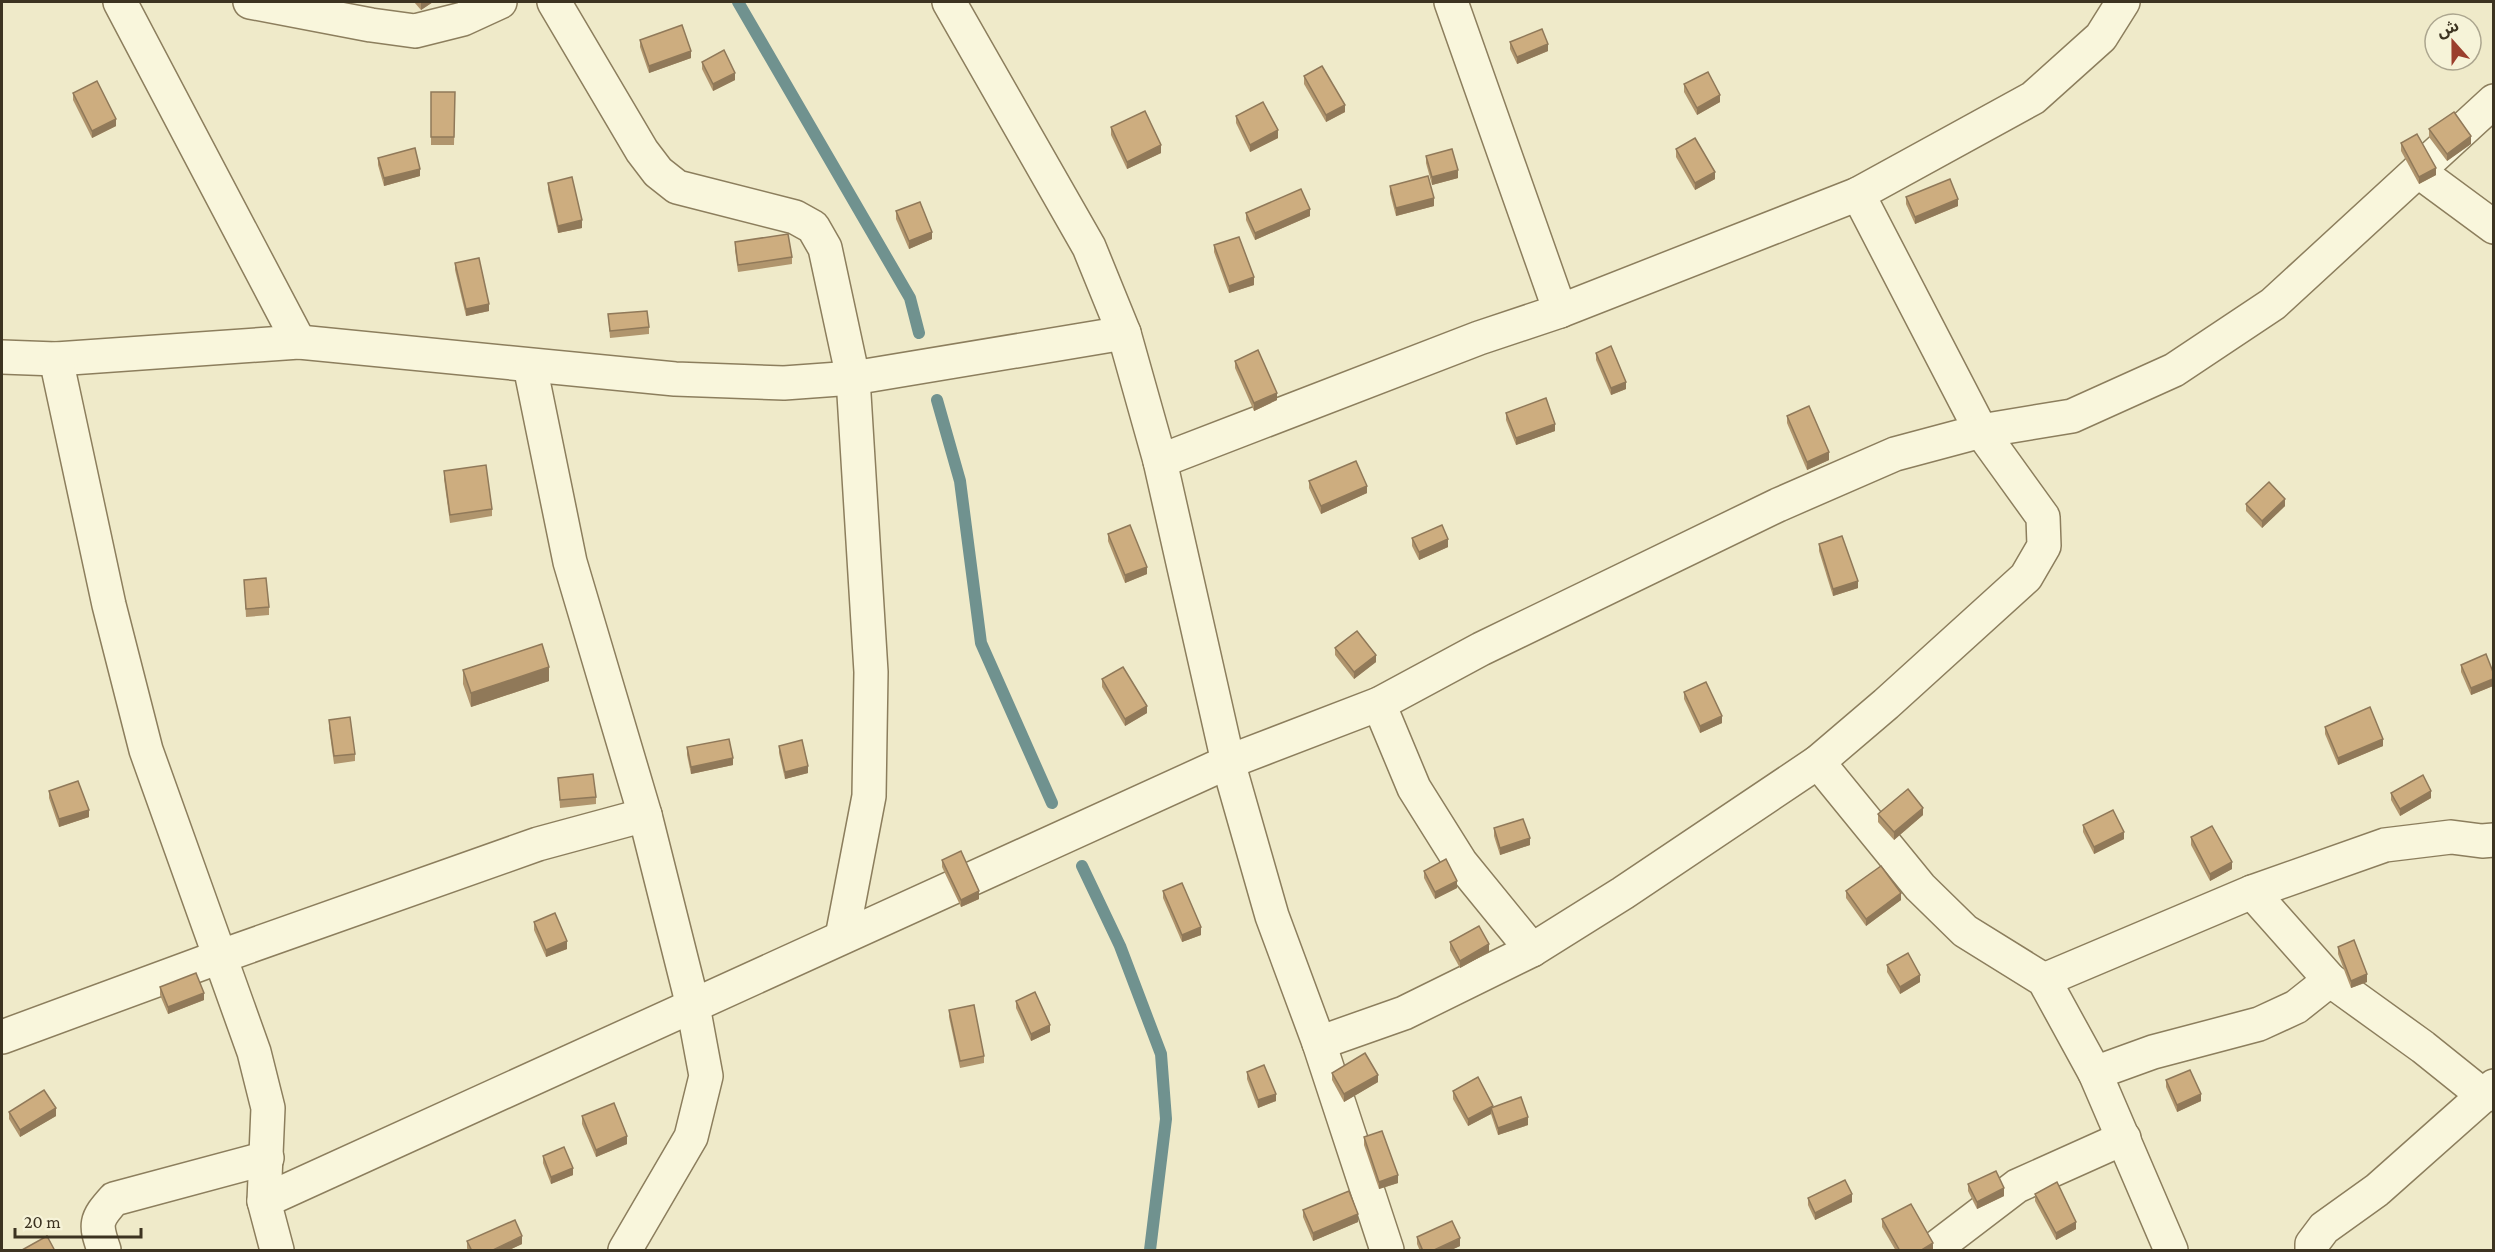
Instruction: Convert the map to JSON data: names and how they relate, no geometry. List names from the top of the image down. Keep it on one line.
{"scale_bar":"20 m","north":"top"}
